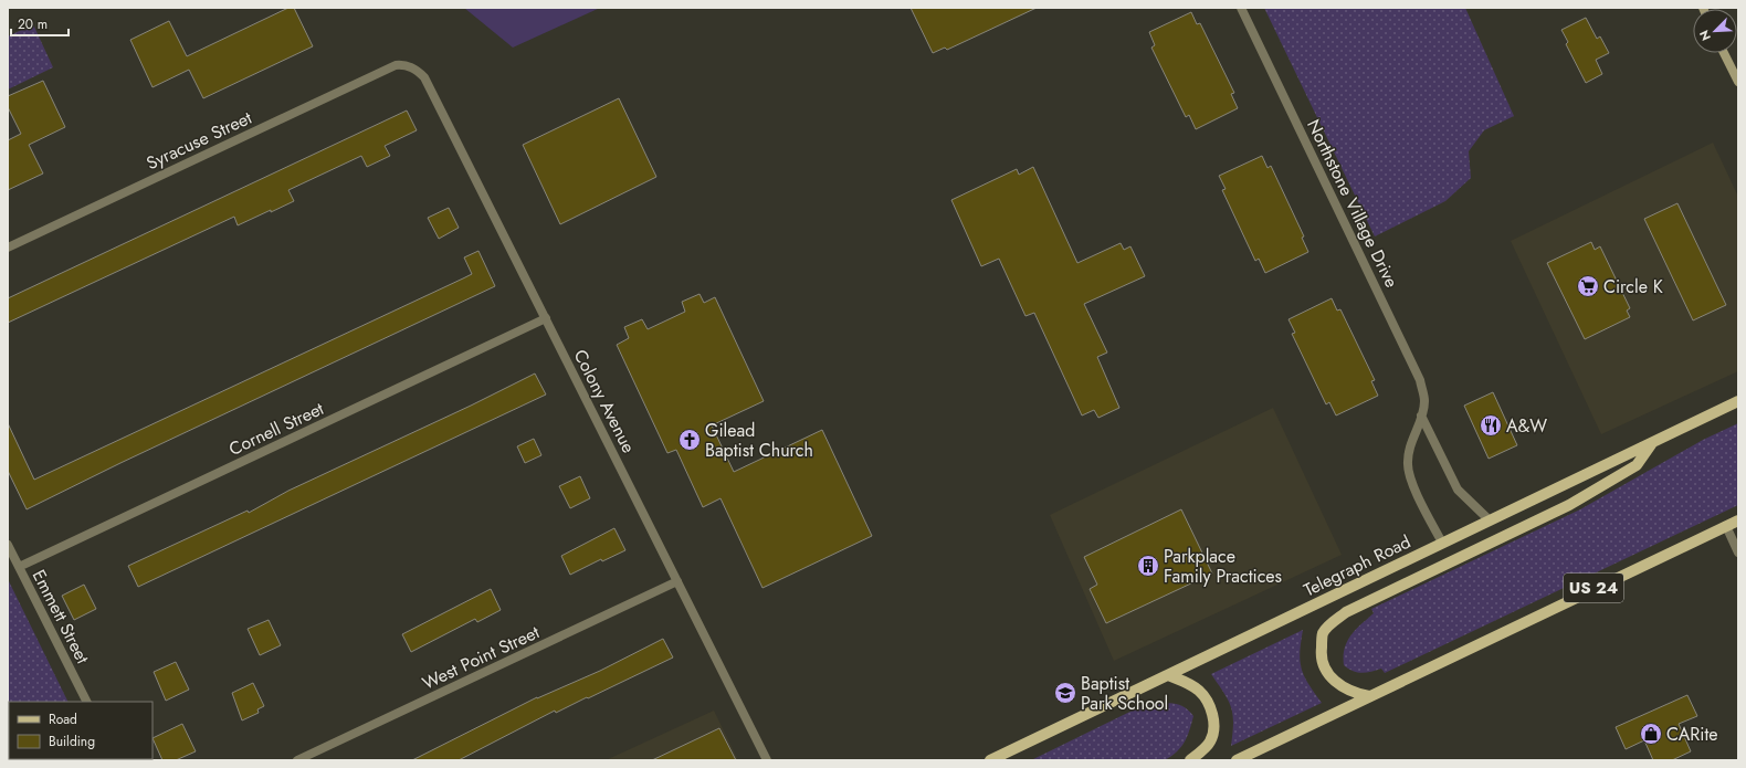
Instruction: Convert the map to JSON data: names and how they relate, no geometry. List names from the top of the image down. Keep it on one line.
{"streets":{"main road":["Telegraph Road","US 24"],"street":["Syracuse Street","Northstone Village Drive","Colony Avenue","Cornell Street","Emmett Street","West Point Street"]},"crossings":[["Syracuse Street","Colony Avenue"],["Northstone Village Drive","Telegraph Road"],["Colony Avenue","Cornell Street"],["Colony Avenue","West Point Street"],["Cornell Street","Emmett Street"]],"places":{"supermarket":["Circle K"],"restaurant":["A&W"],"church":["Gilead Baptist Church"],"building":["Parkplace Family Practices"],"school or university":["Baptist Park School"],"shop":["CARite"]},"legend":["Road","Building"],"scale_bar":"20 m","north":"bottom left"}
